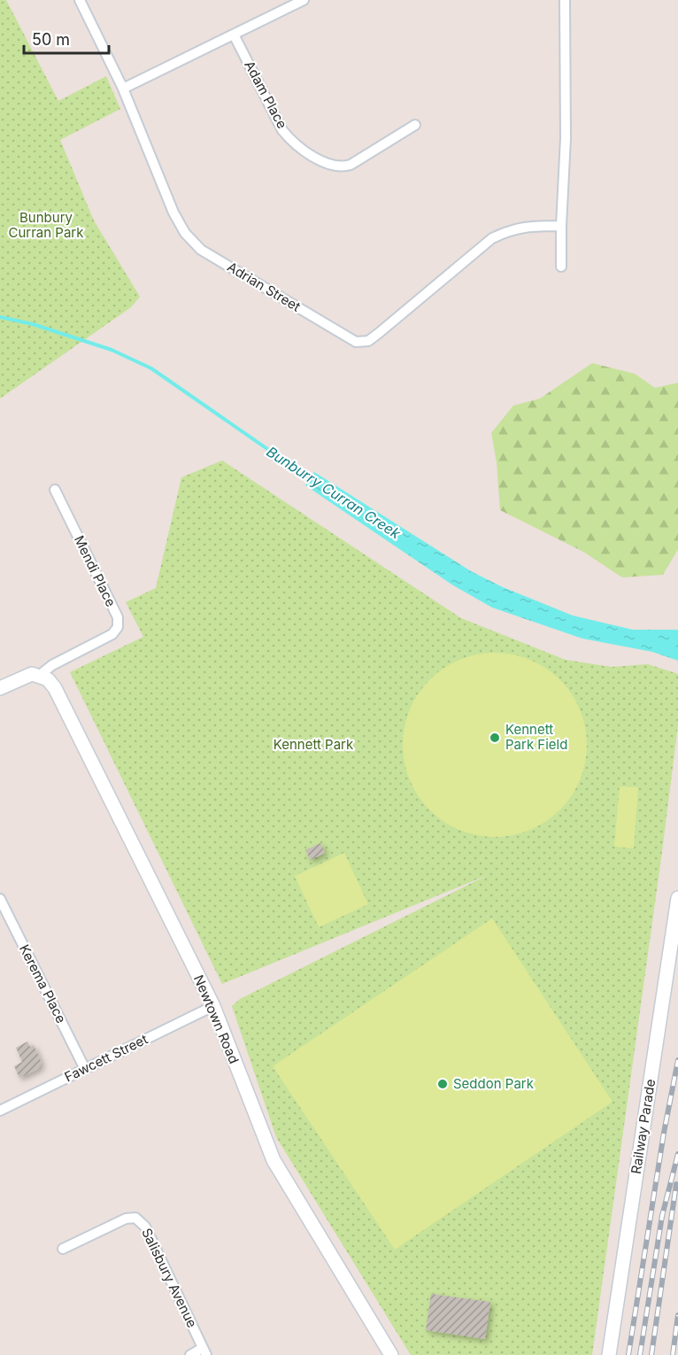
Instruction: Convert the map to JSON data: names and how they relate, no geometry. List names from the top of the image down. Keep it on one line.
{"streets":{"street":["Adam Place","Adrian Street","Mendi Place","Kerema Place","Newtown Road","Fawcett Street","Railway Parade","Salisbury Avenue"]},"crossings":[["Mendi Place","Newtown Road"],["Kerema Place","Fawcett Street"],["Newtown Road","Fawcett Street"]],"water":["Bunburry Curran Creek"],"parks":["Bunbury Curran Park","Kennett Park"],"places":["Kennett Park Field","Seddon Park"],"scale_bar":"50 m"}
